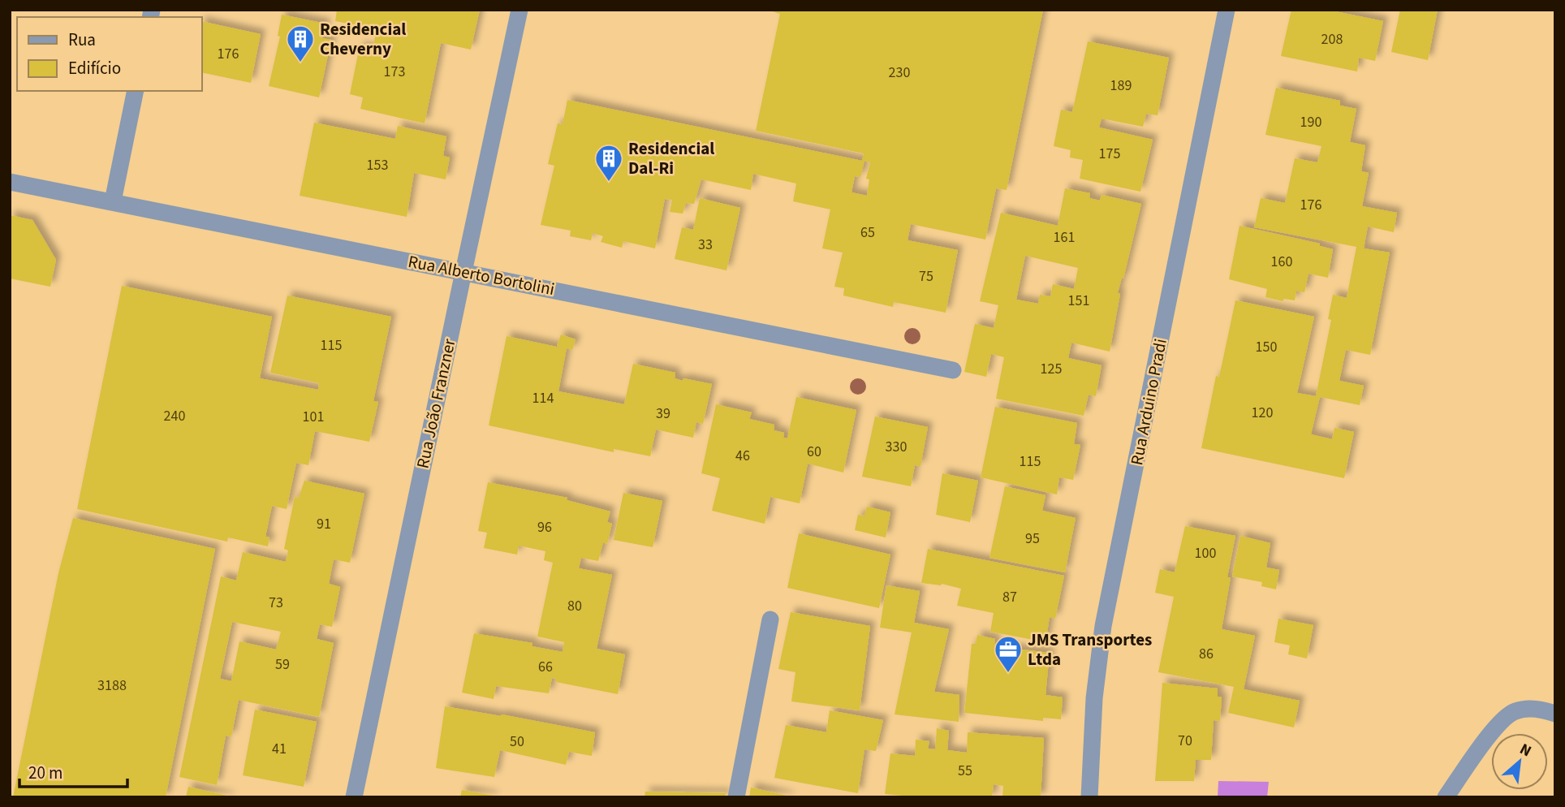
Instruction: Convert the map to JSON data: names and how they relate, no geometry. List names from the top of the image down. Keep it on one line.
{"streets":{"street":["Rua Alberto Bortolini","Rua Arduino Pradi","Rua João Franzner"]},"crossings":[["Rua Alberto Bortolini","Rua João Franzner"]],"places":{"building":["Residencial Cheverny","Residencial Dal-Ri"],"office":["JMS Transportes Ltda"]},"house_numbers":["208","176","173","230","189","190","175","153","176","65","161","33","160","75","151","115","150","125","114","120","39","240","101","330","60","46","115","91","96","95","100","87","73","80","86","59","66","3188","70","50","41","55"],"legend":["Rua","Edifício"],"scale_bar":"20 m","north":"top right"}
